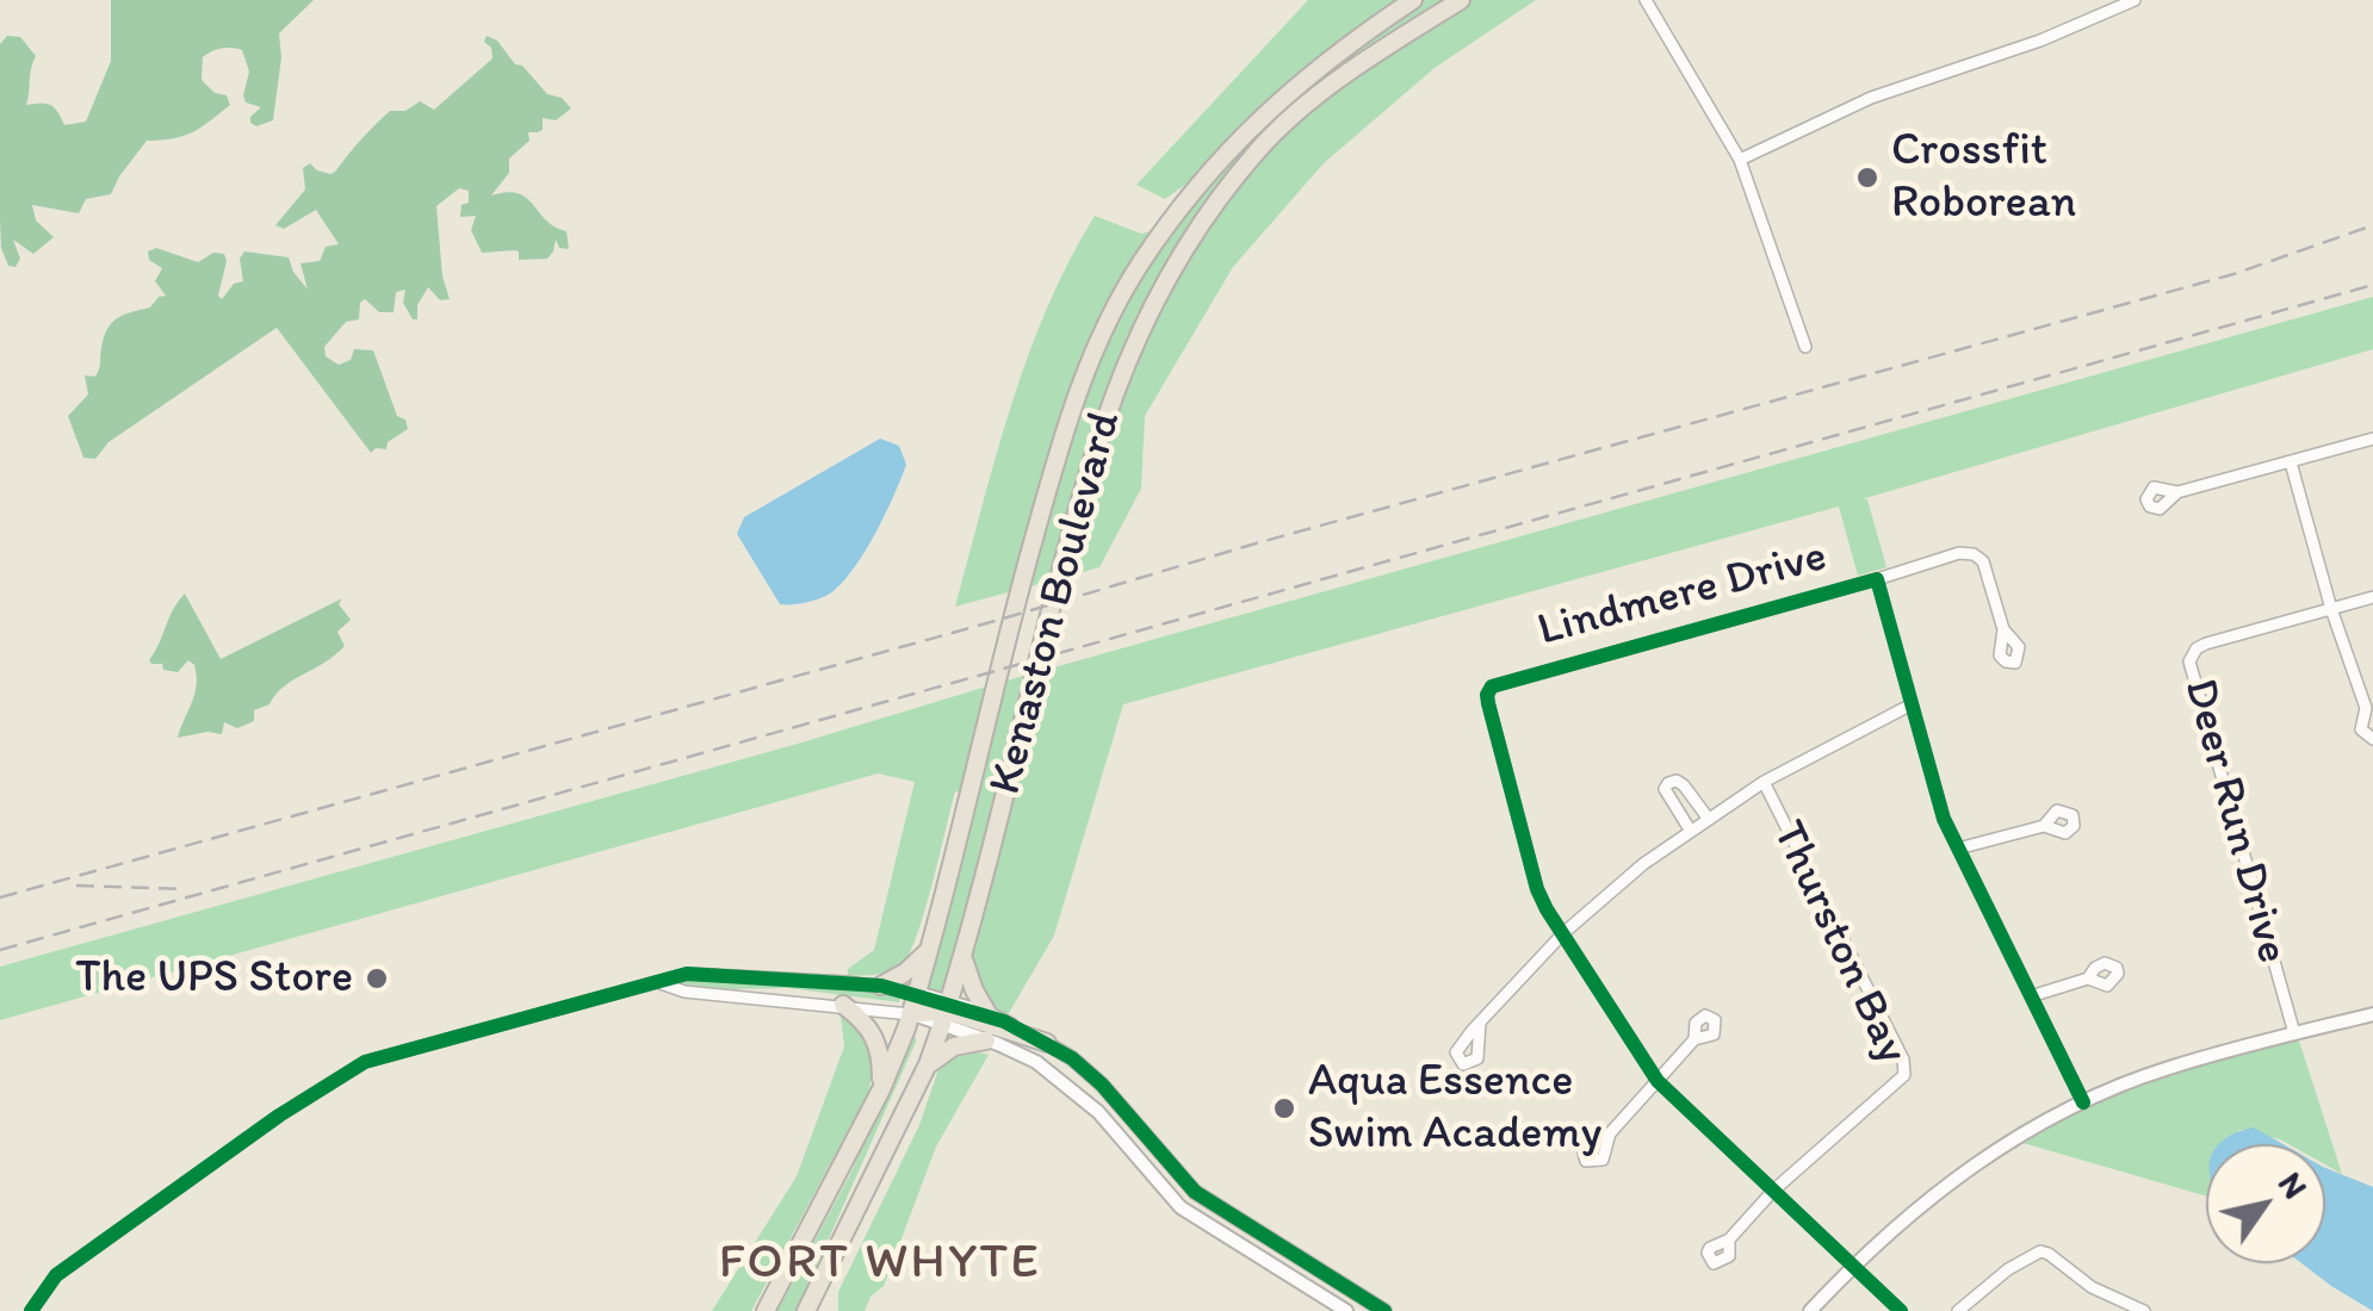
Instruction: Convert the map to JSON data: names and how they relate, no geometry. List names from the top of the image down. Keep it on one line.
{"streets":{"main road":["Kenaston Boulevard"],"street":["Lindmere Drive","Deer Run Drive","Thurston Bay"]},"districts":["FORT WHYTE"],"places":["Crossfit Roborean","The UPS Store","Aqua Essence Swim Academy"],"north":"top right"}
